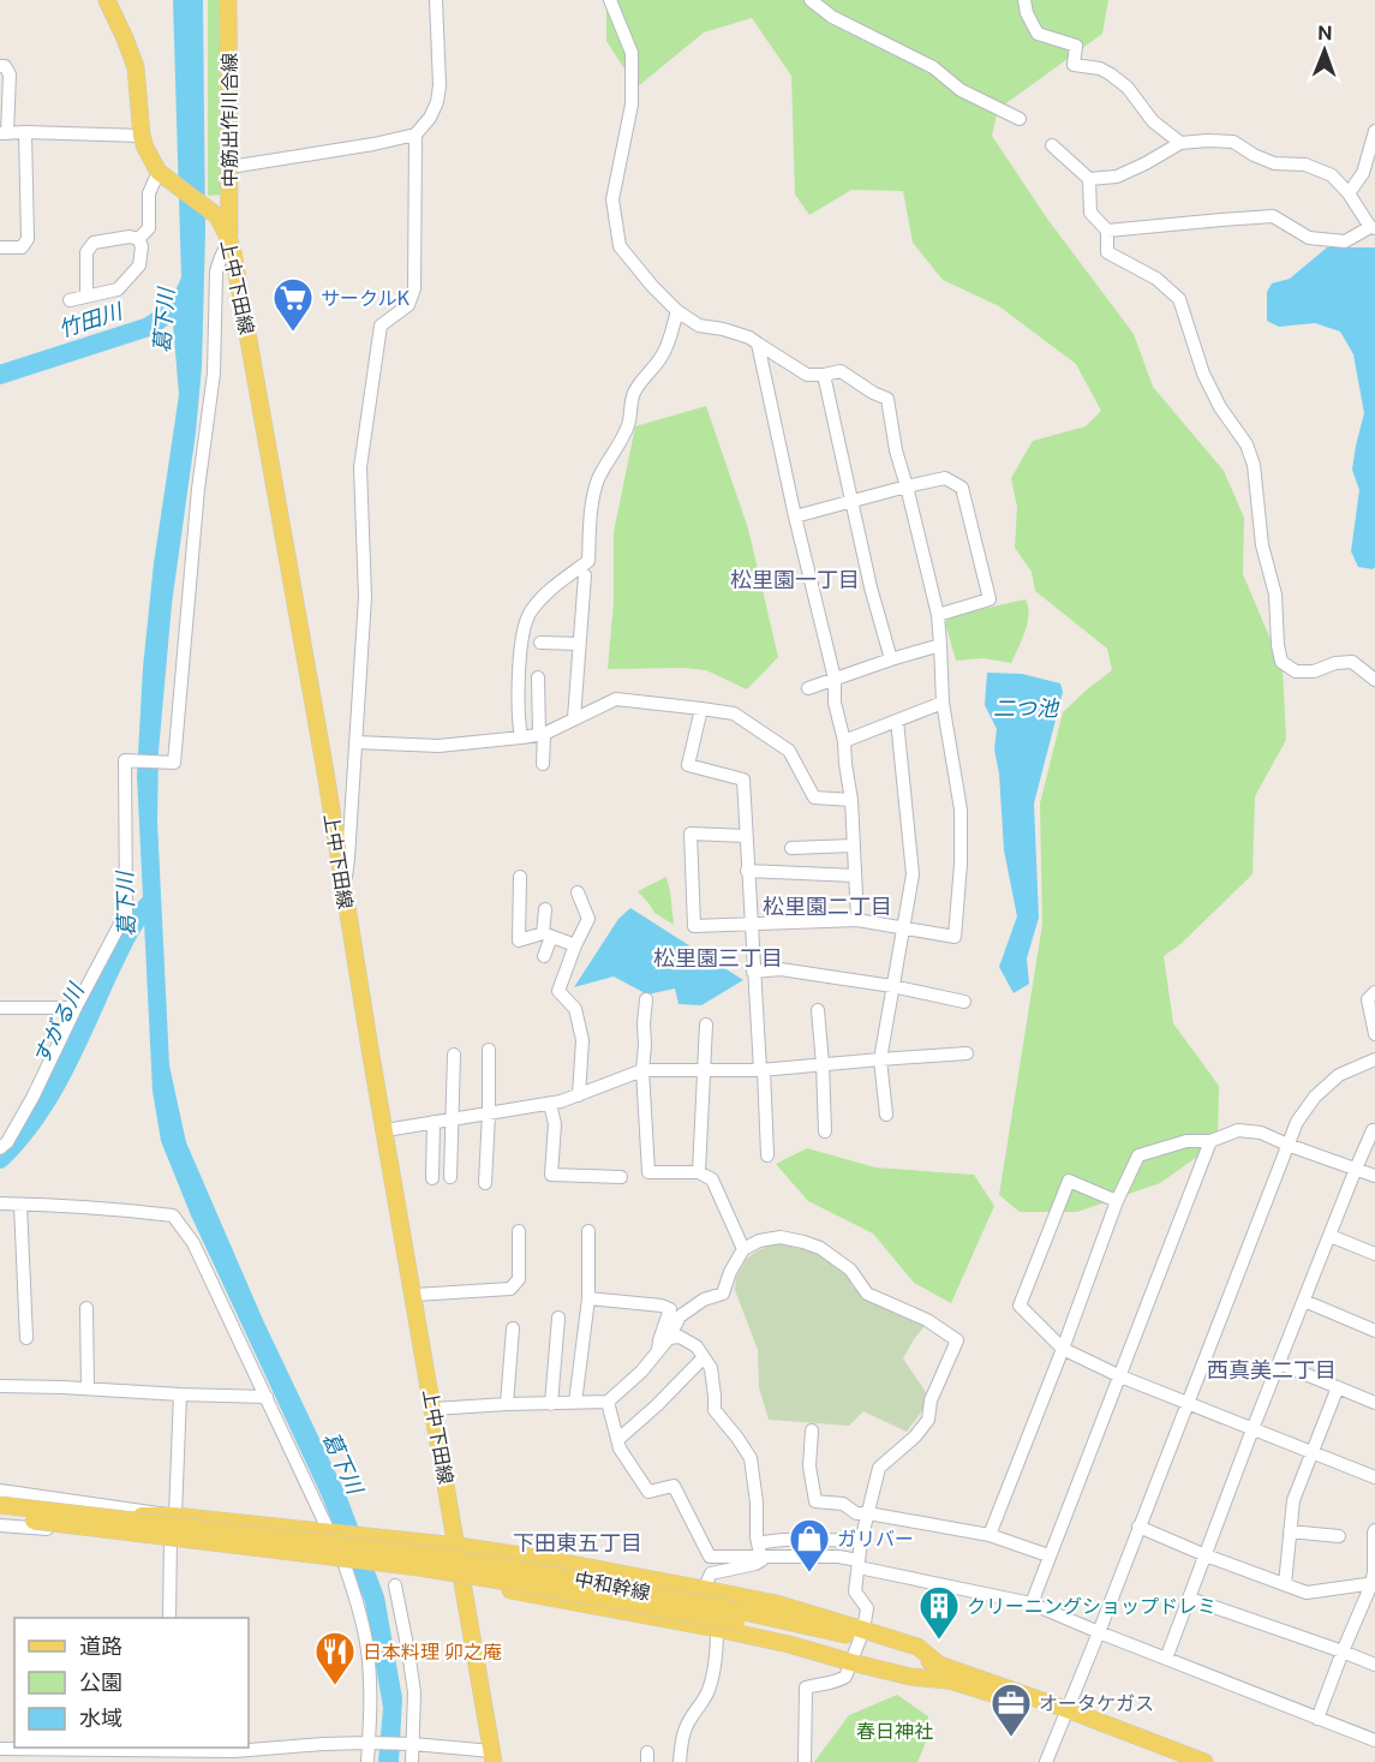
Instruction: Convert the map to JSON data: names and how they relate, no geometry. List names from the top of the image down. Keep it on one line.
{"streets":{"main road":["中筋出作川合線","上中下田線","中和幹線"]},"crossings":[["中筋出作川合線","上中下田線"]],"districts":["松里園一丁目","松里園二丁目","松里園三丁目","西真美二丁目","下田東五丁目"],"water":["竹田川","葛下川","二つ池","すがる川"],"parks":["春日神社"],"places":{"supermarket":["サークルK"],"shop":["ガリバー"],"building":["クリーニングショップドレミ"],"restaurant":["日本料理 卯之庵"],"office":["オータケガス"]},"legend":["道路","公園","水域"],"north":"top"}
